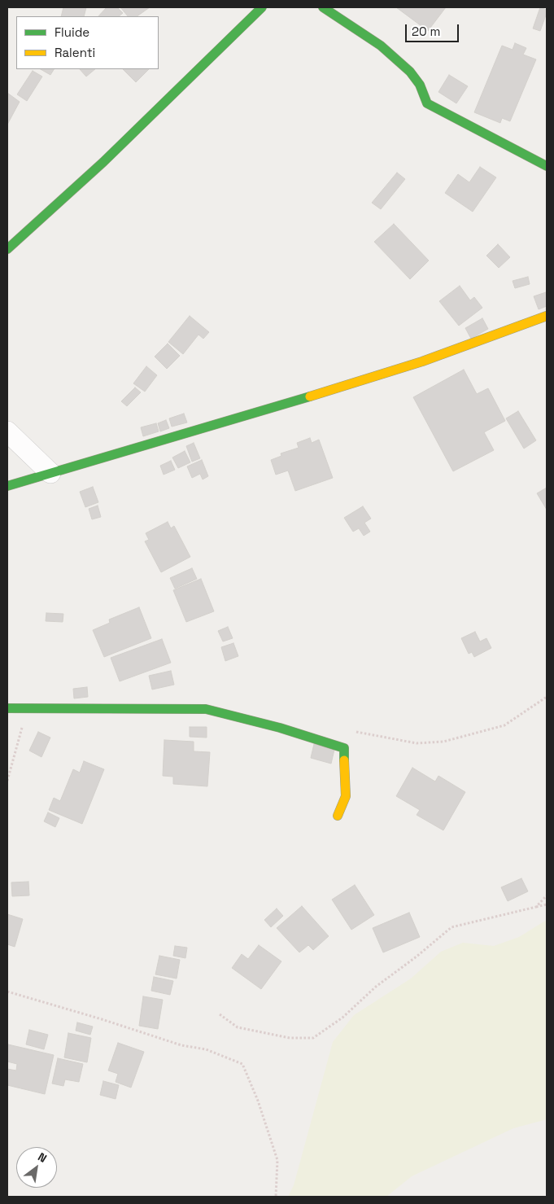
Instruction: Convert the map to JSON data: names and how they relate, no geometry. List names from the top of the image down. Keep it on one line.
{"legend":["Fluide","Ralenti"],"scale_bar":"20 m","north":"top right"}
